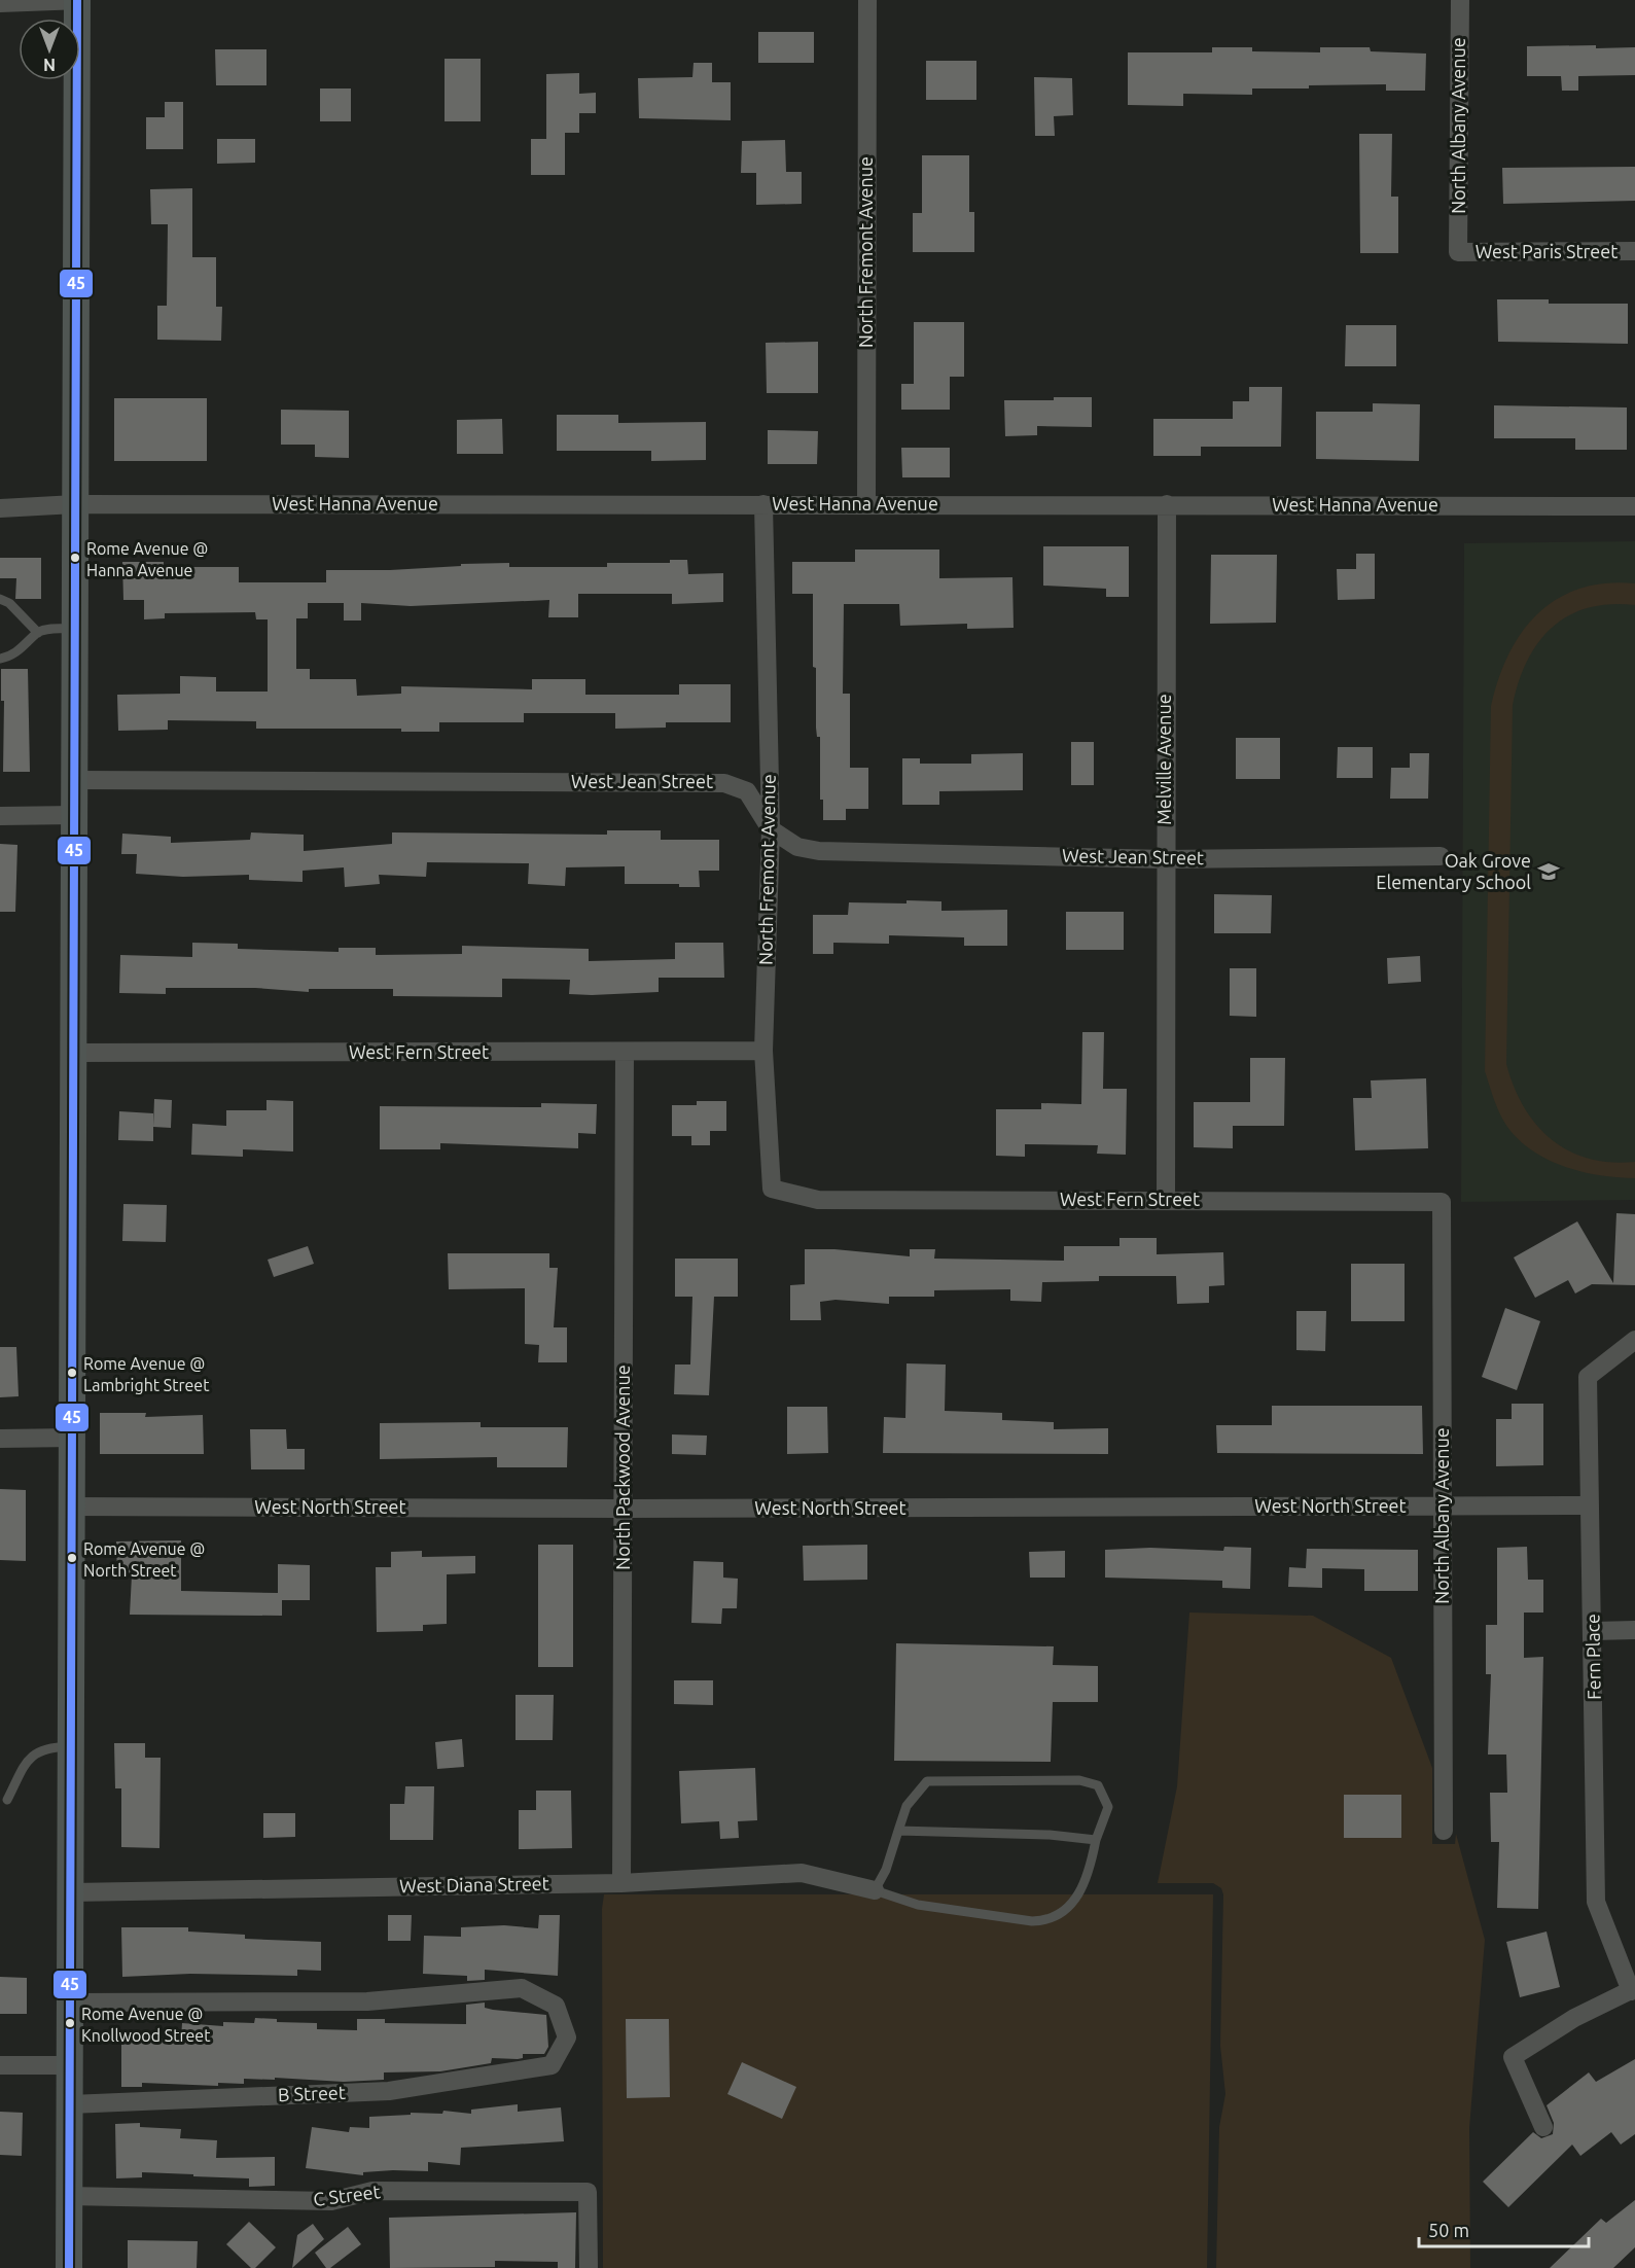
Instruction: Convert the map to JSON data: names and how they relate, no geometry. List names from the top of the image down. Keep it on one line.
{"streets":{"street":["North Albany Avenue","North Fremont Avenue","West Paris Street","West Hanna Avenue","Melville Avenue","West Jean Street","West Fern Street","North Packwood Avenue","West North Street","Fern Place","West Diana Street","B Street","C Street"]},"crossings":[["North Albany Avenue","West Paris Street"],["North Albany Avenue","West Fern Street"],["North Albany Avenue","West North Street"],["North Fremont Avenue","West Hanna Avenue"],["North Fremont Avenue","West Jean Street"],["North Fremont Avenue","West Fern Street"],["West Hanna Avenue","Melville Avenue"],["Melville Avenue","West Jean Street"],["Melville Avenue","West Fern Street"],["West Fern Street","North Packwood Avenue"],["North Packwood Avenue","West North Street"],["North Packwood Avenue","West Diana Street"],["West North Street","Fern Place"]],"places":{"other":["Rome Avenue @ Hanna Avenue","Rome Avenue @ Lambright Street","Rome Avenue @ North Street","Rome Avenue @ Knollwood Street"],"school or university":["Oak Grove Elementary School"]},"lines":["transit line 45"],"scale_bar":"50 m","north":"bottom"}
